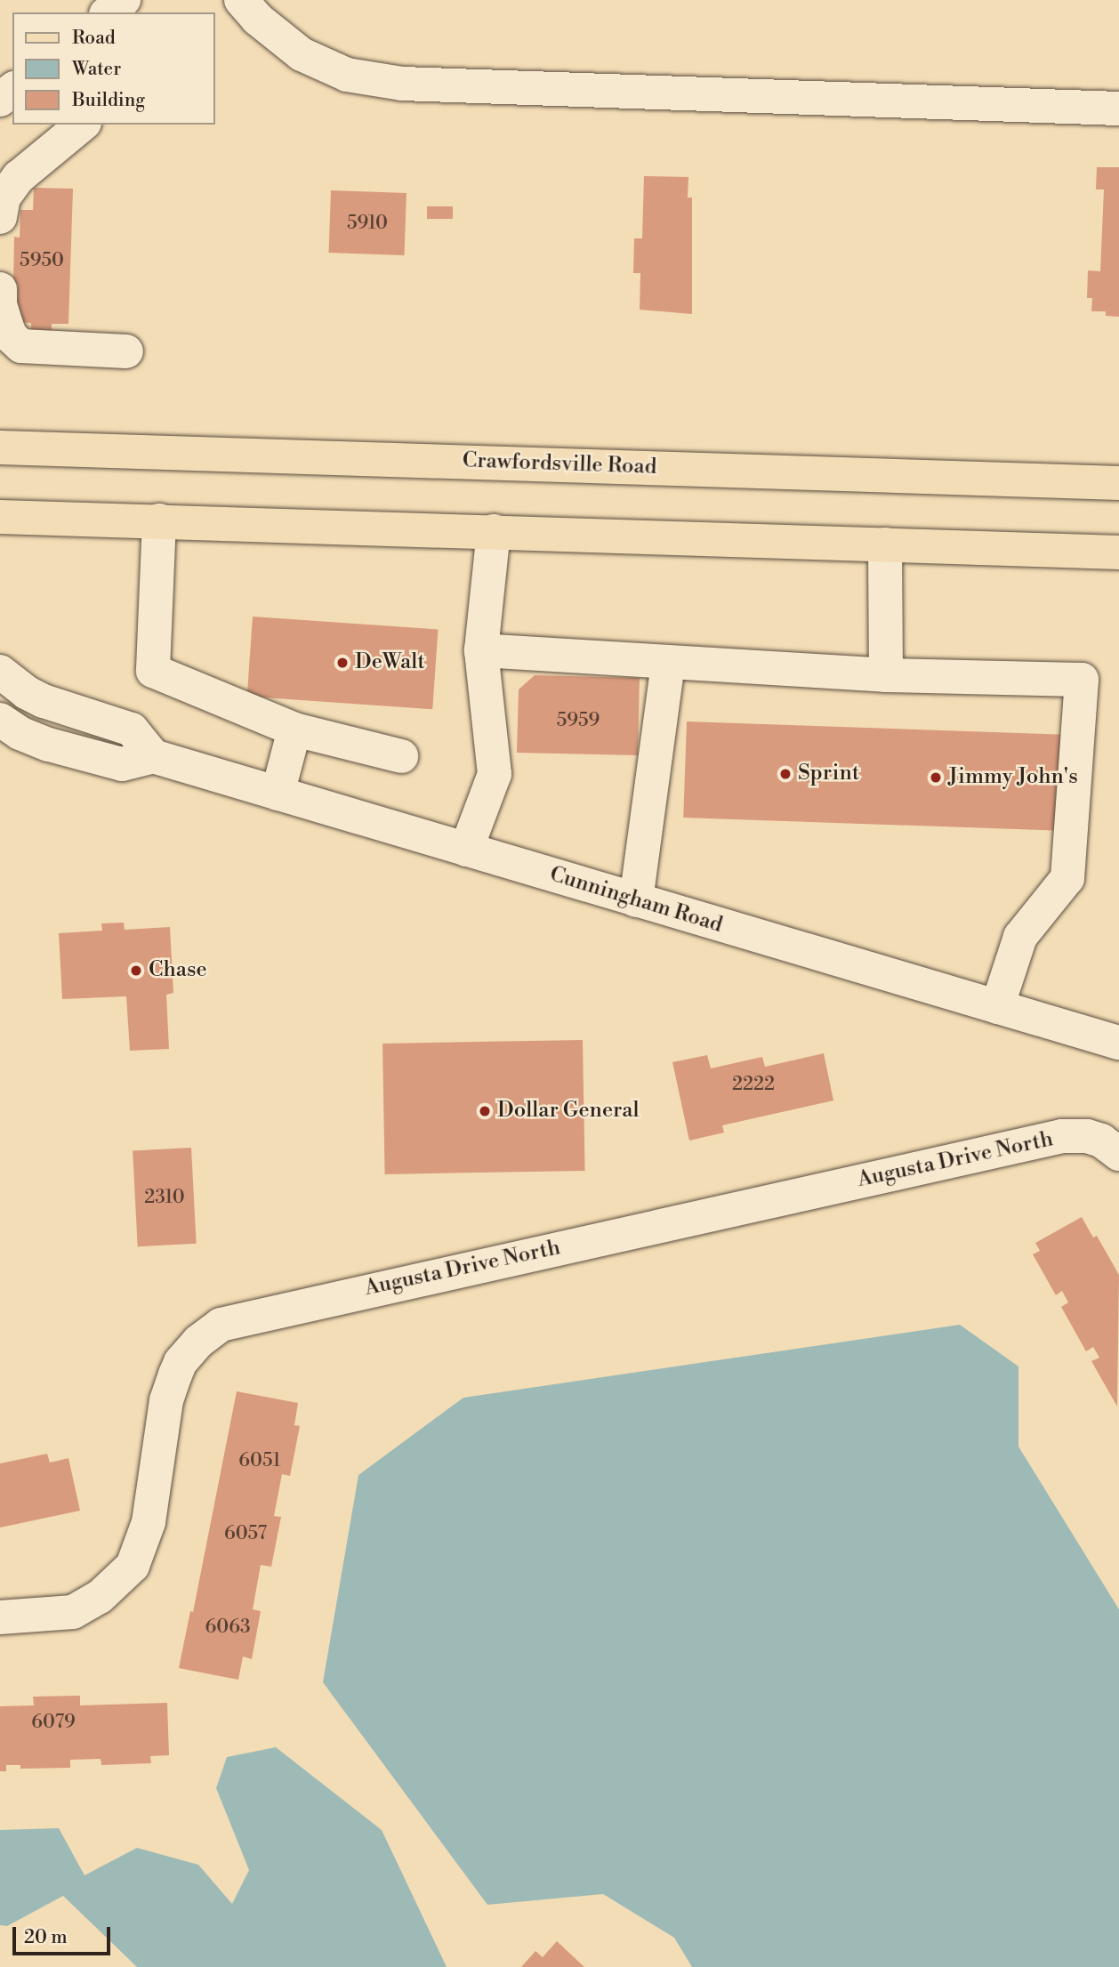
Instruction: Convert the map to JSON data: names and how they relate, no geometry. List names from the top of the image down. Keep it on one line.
{"streets":{"main road":["Crawfordsville Road"],"street":["Cunningham Road","Augusta Drive North"]},"places":["DeWalt","Sprint","Jimmy John's","Chase","Dollar General"],"house_numbers":["5910","5950","5959","2222","2310","6051","6057","6063","6079"],"legend":["Road","Water","Building"],"scale_bar":"20 m"}
